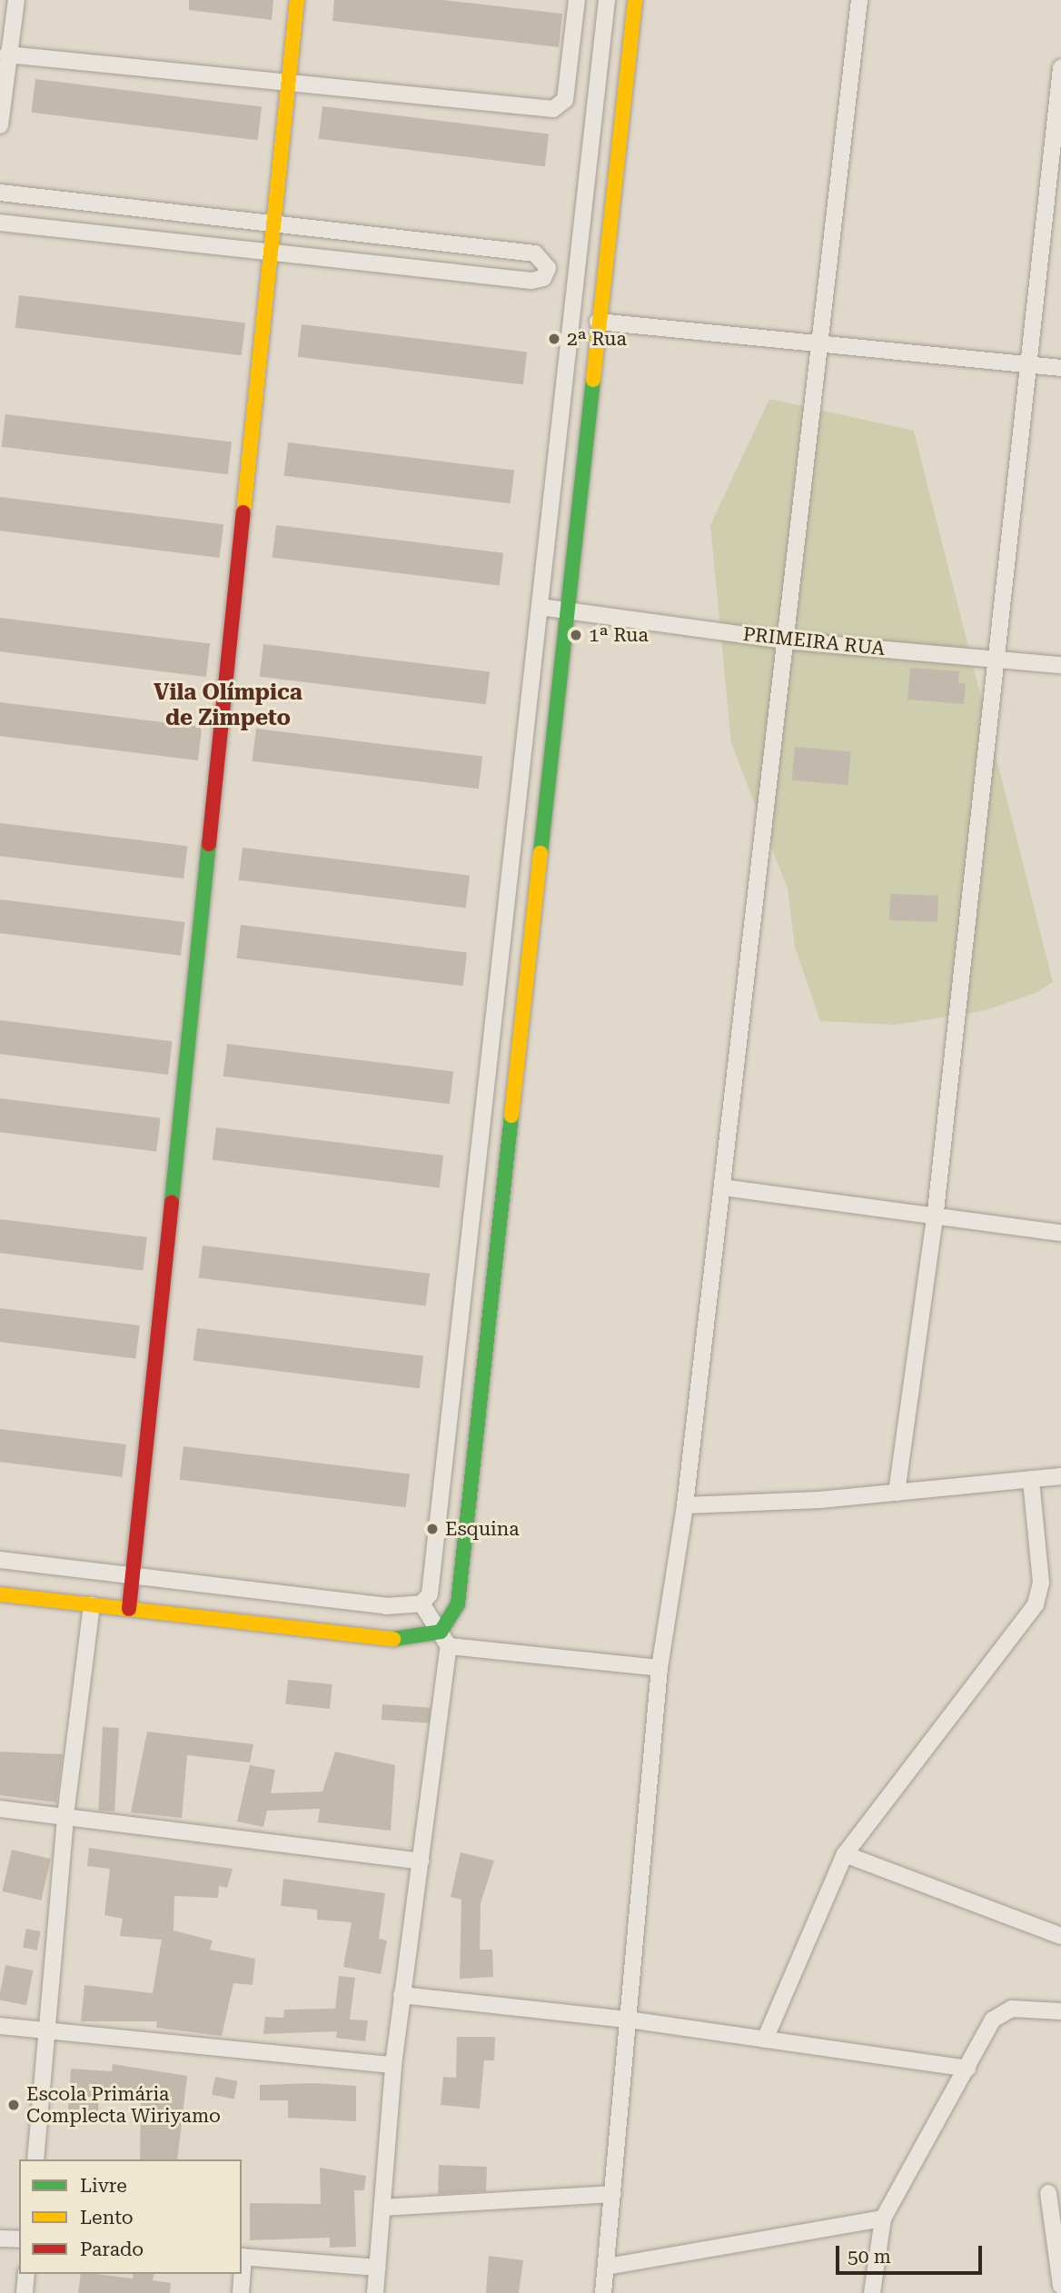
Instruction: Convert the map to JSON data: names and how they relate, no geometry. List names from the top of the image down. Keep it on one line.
{"streets":{"street":["PRIMEIRA RUA"]},"districts":["Vila Olímpica de Zimpeto"],"places":["2ª Rua","1ª Rua","Esquina","Escola Primária Complecta Wiriyamo"],"legend":["Livre","Lento","Parado"],"scale_bar":"50 m"}
